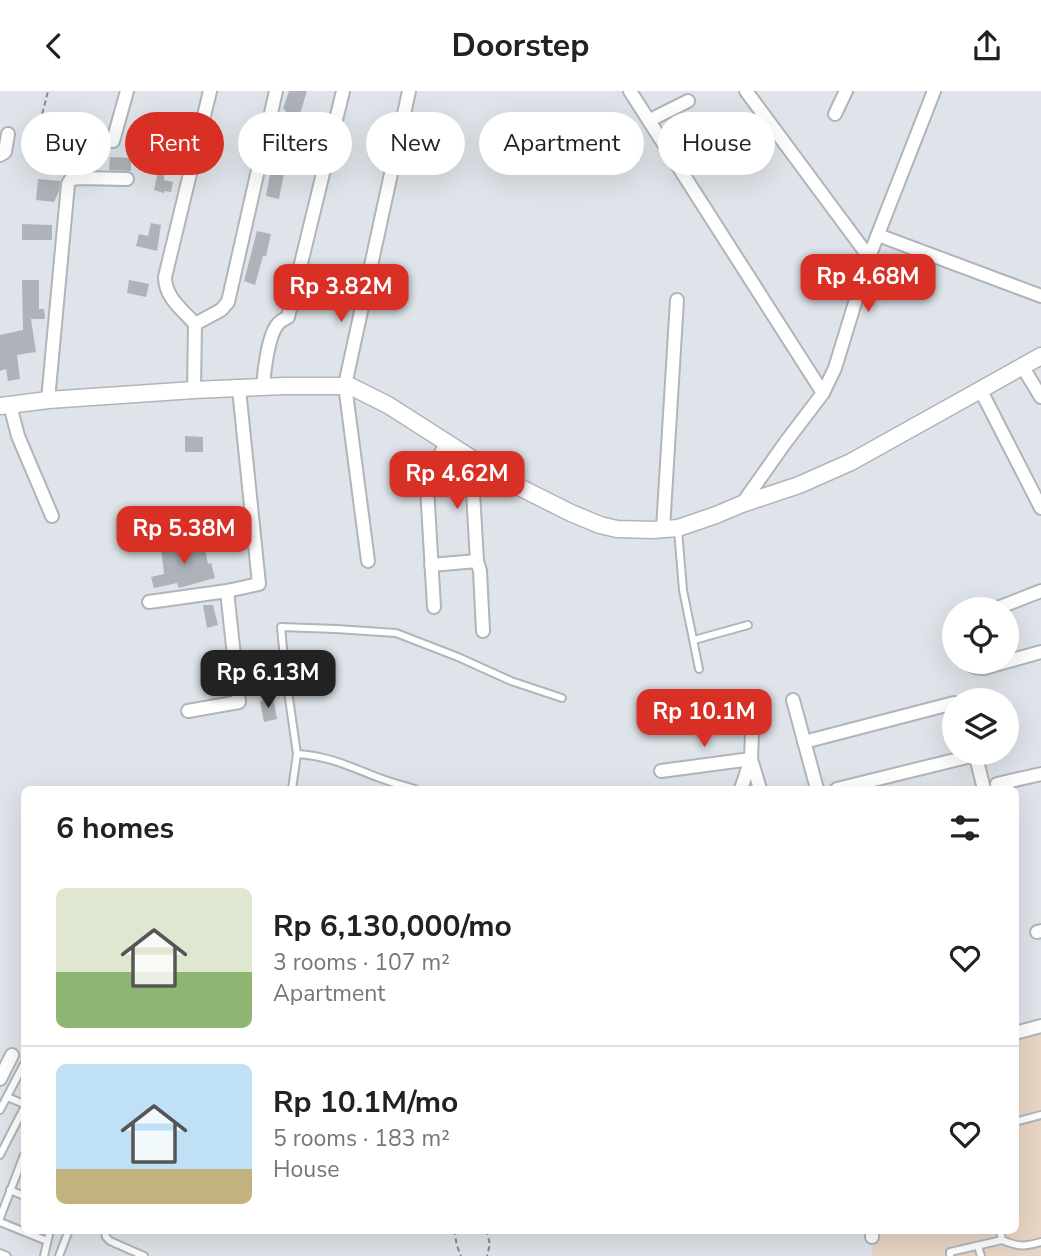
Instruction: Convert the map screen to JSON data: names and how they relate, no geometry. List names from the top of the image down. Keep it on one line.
{"page":{"header":"Doorstep","chip":["Buy","Rent","Filters","New","Apartment","House"],"price":["Rp 4.68M","Rp 3.82M","Rp 4.62M","Rp 5.38M","Rp 6.13M","Rp 10.1M"],"heading":"6 homes","list":[{"name":"Rp 6,130,000/mo","note":"3 rooms · 107 m² · Apartment"},{"name":"Rp 10.1M/mo","note":"5 rooms · 183 m² · House"}]}}
